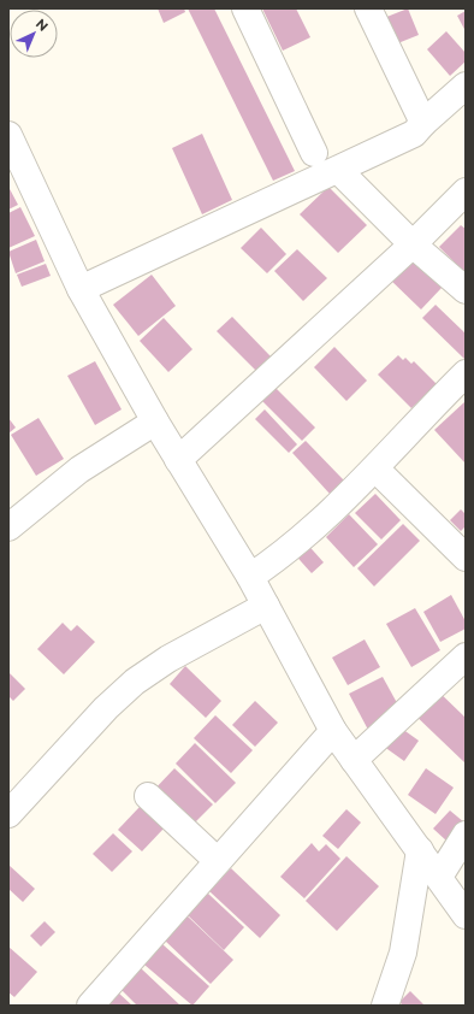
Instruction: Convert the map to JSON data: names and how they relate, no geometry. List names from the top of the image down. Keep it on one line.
{"north":"top right"}
